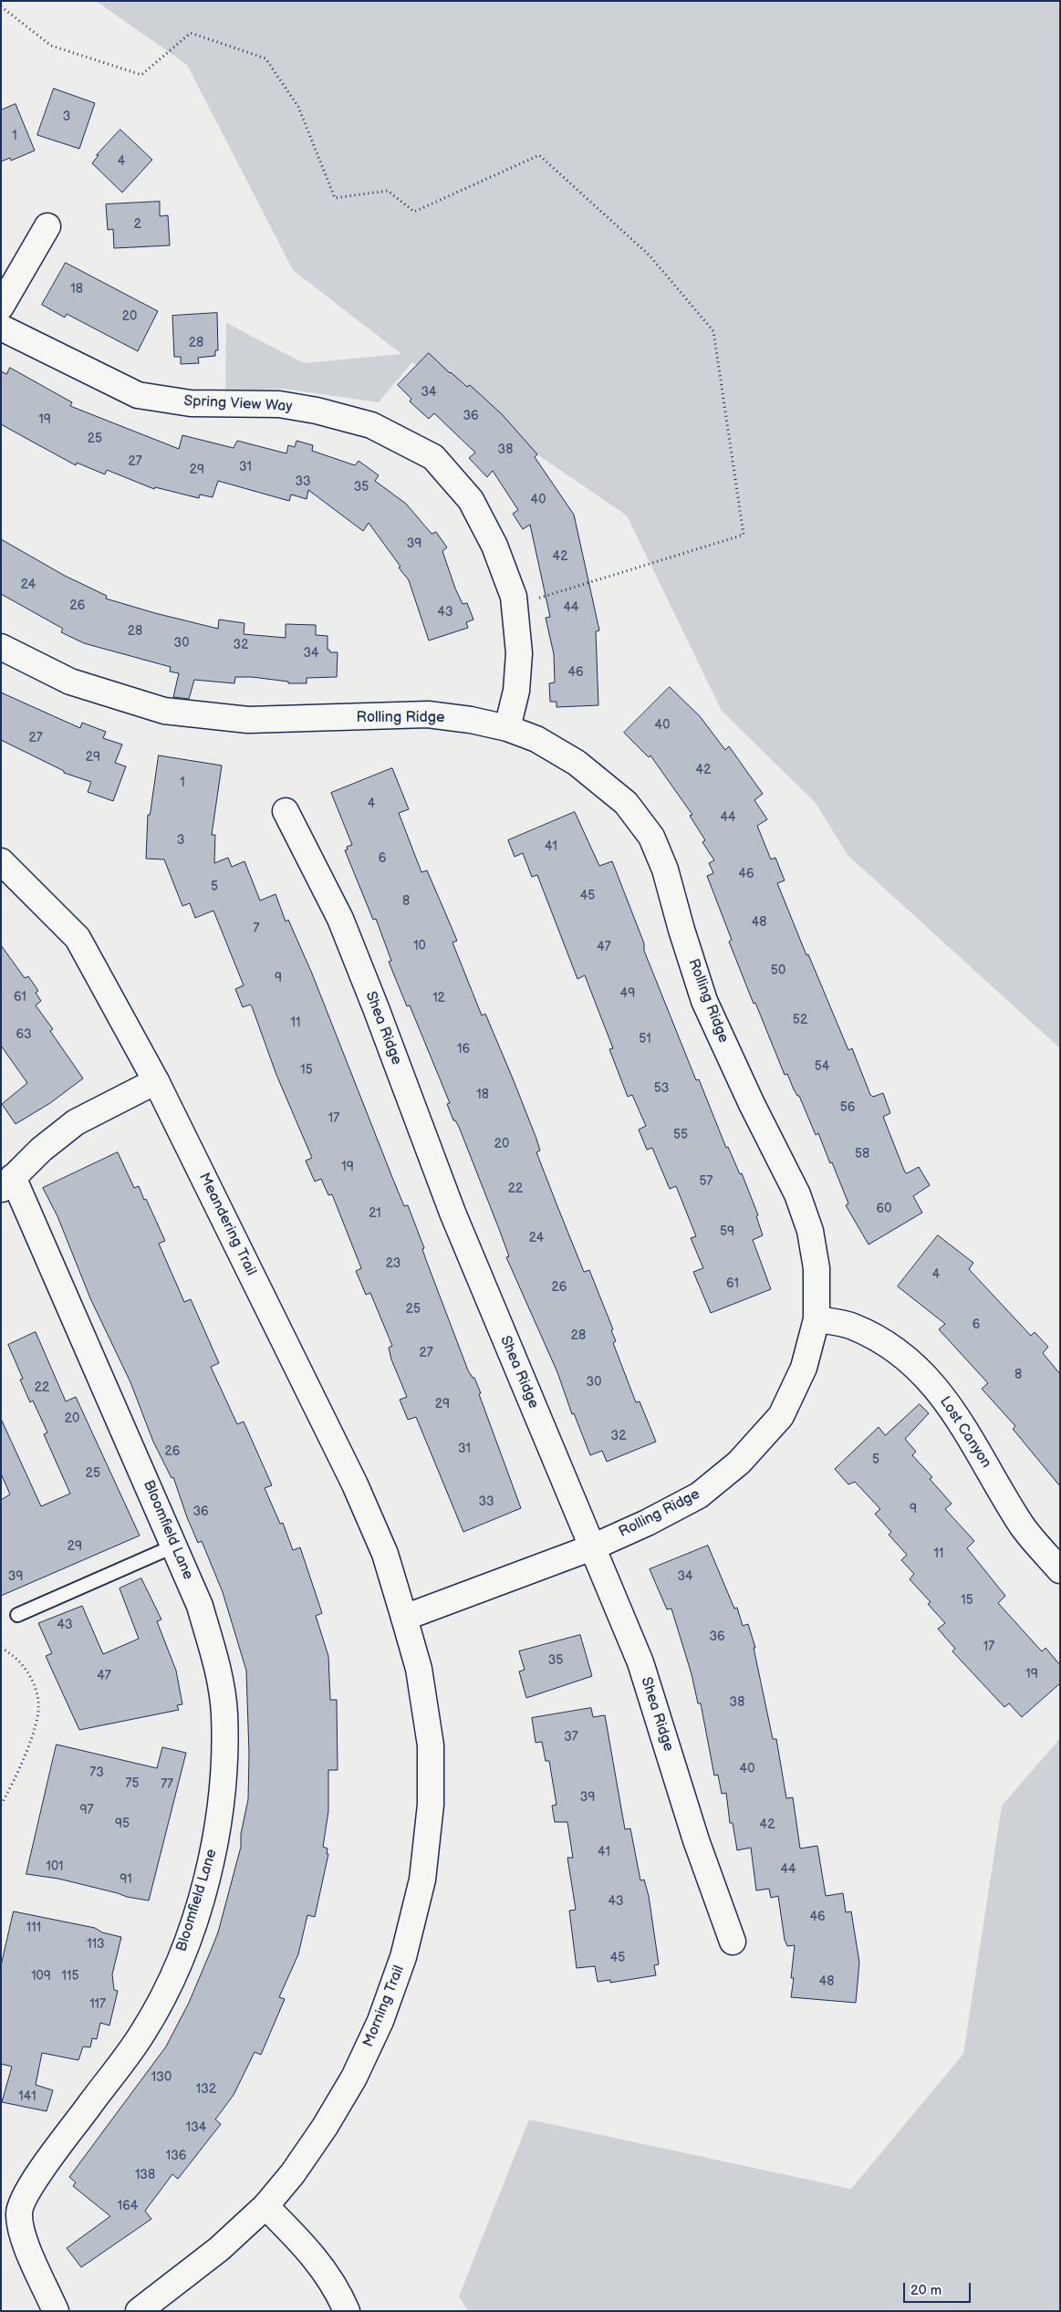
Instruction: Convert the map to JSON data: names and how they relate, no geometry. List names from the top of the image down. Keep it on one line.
{"streets":{"street":["Spring View Way","Rolling Ridge","Shea Ridge","Meandering Trail","Lost Canyon","Bloomfield Lane","Morning Trail"]},"crossings":[["Spring View Way","Rolling Ridge"],["Rolling Ridge","Shea Ridge"],["Rolling Ridge","Meandering Trail"],["Rolling Ridge","Lost Canyon"],["Rolling Ridge","Morning Trail"],["Meandering Trail","Morning Trail"]],"house_numbers":["3","1","4","2","18","20","28","34","36","19","25","38","27","31","29","33","35","40","39","42","24","26","44","43","28","30","32","34","46","40","27","29","42","1","4","44","3","41","6","46","5","45","8","48","7","10","47","50","9","49","61","12","52","11","63","51","16","54","15","53","18","56","17","55","20","58","19","57","22","60","21","59","24","23","4","61","26","25","6","28","27","8","30","22","29","20","32","31","26","5","25","33","9","36","29","11","39","34","15","43","36","17","35","19","47","38","37","40","73","75","77","39","97","95","42","41","101","44","91","43","46","111","113","45","109","115","48","117","130","132","141","134","136","138","164"],"scale_bar":"20 m"}
